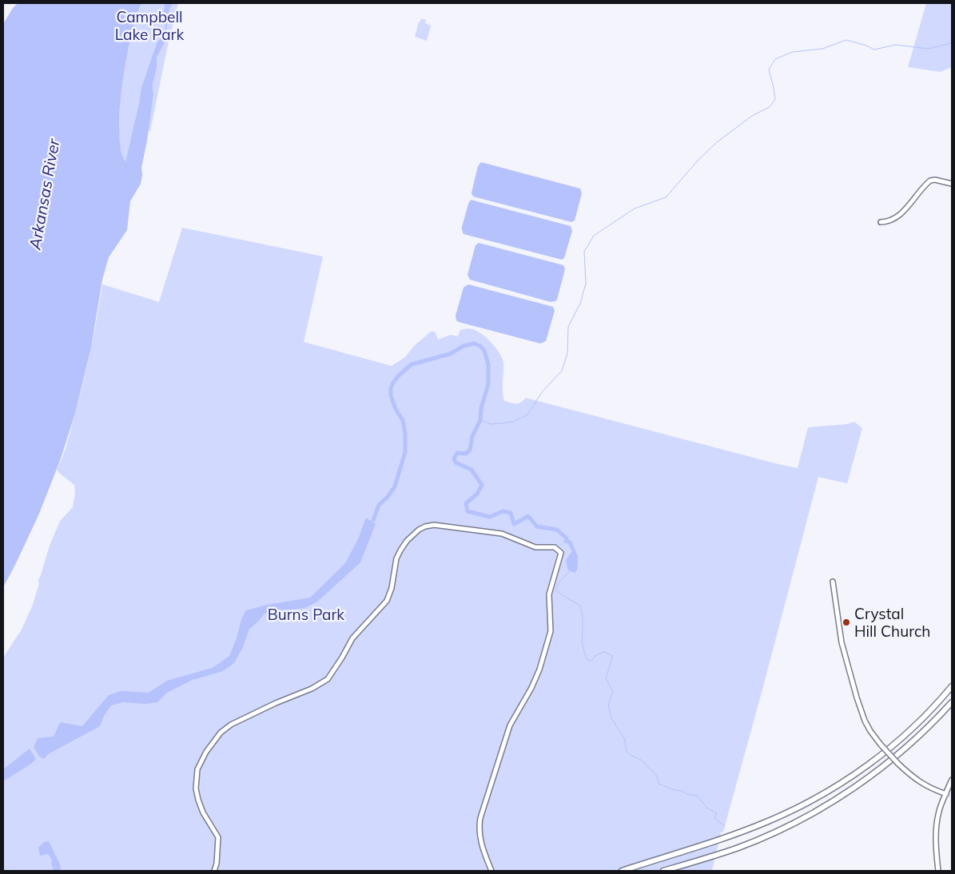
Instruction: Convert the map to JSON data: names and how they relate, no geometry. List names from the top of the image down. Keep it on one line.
{"water":["Arkansas River"],"parks":["Campbell Lake Park","Burns Park"],"places":["Crystal Hill Church"]}
